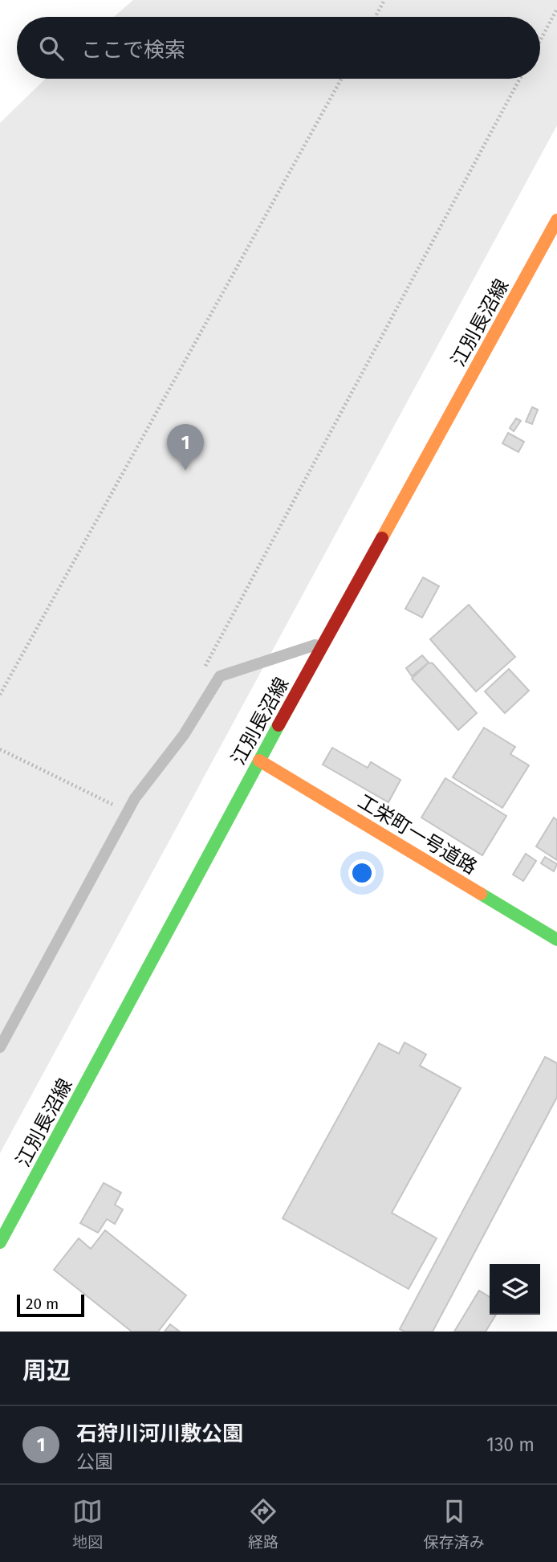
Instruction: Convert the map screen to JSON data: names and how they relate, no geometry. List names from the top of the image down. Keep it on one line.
{"streets":{"main road":["江別長沼線","工栄町一号道路"]},"crossings":[["江別長沼線","工栄町一号道路"]],"scale_bar":"20 m","page":{"search":"ここで検索","pins":"1","scale":"20 m","heading":"周辺","list":[{"mark":"1","name":"石狩川河川敷公園","note":"公園","value":"130 m"}],"nav":["地図","経路","保存済み"]}}
